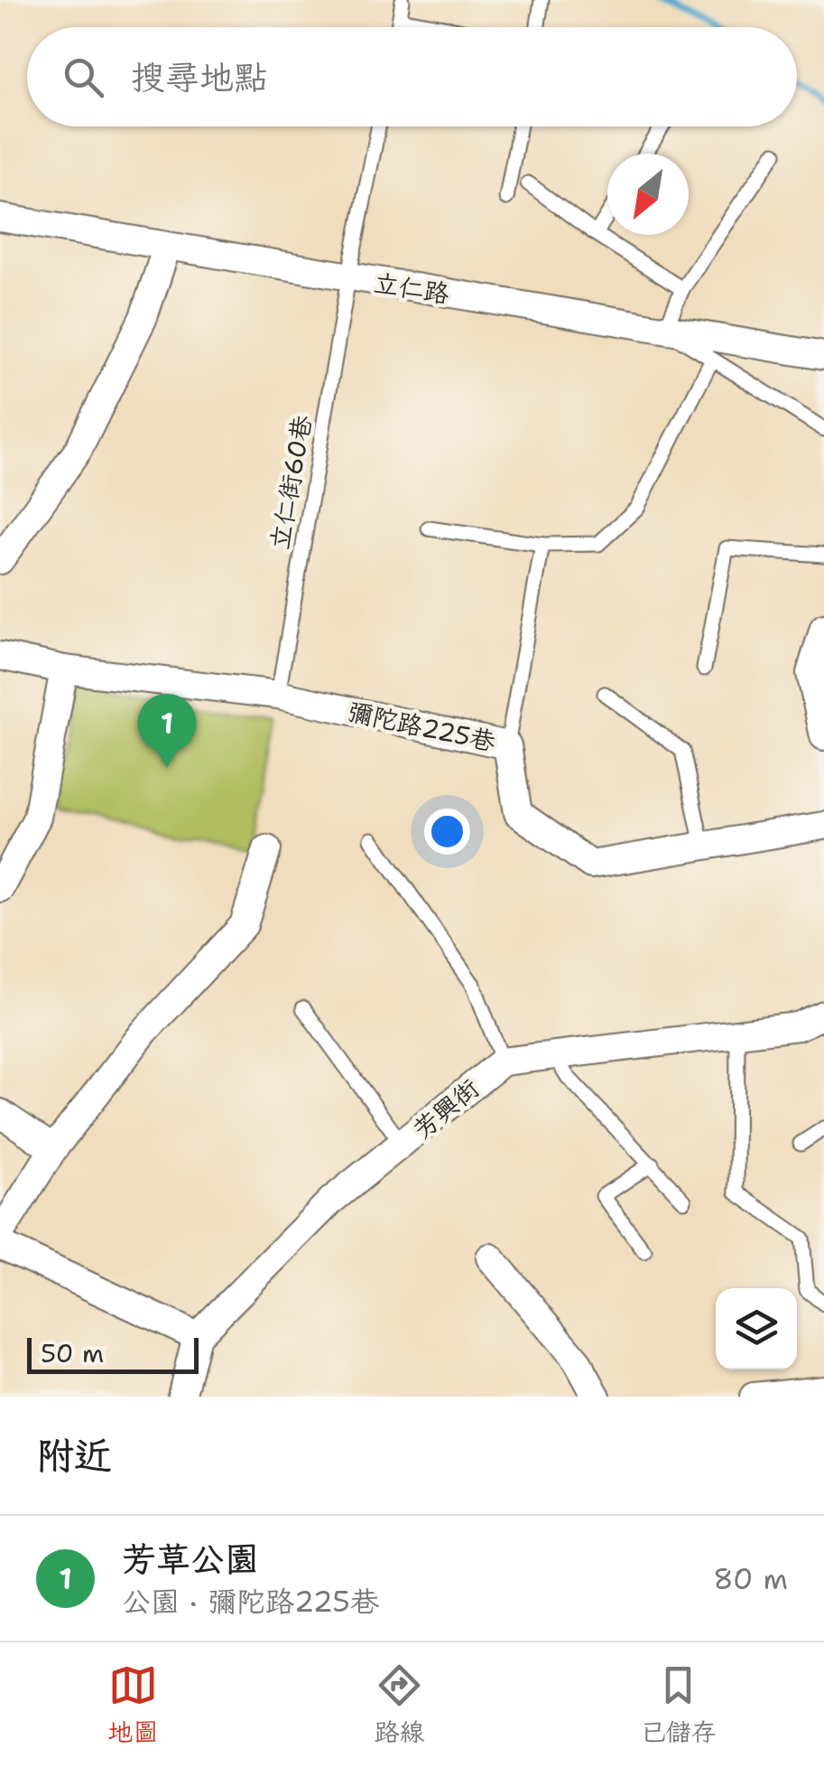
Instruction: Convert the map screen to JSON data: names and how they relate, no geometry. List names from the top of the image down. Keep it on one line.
{"streets":{"street":["立仁路","彌陀路225巷","芳興街"],"lane":["立仁街60巷"]},"crossings":[["立仁路","立仁街60巷"],["立仁街60巷","彌陀路225巷"]],"scale_bar":"50 m","north":"bottom left","page":{"search":"搜尋地點","pins":"1","scale":"50 m","heading":"附近","list":[{"mark":"1","name":"芳草公園","note":"公園 · 彌陀路225巷","value":"80 m"}],"nav":["地圖","路線","已儲存"]}}
